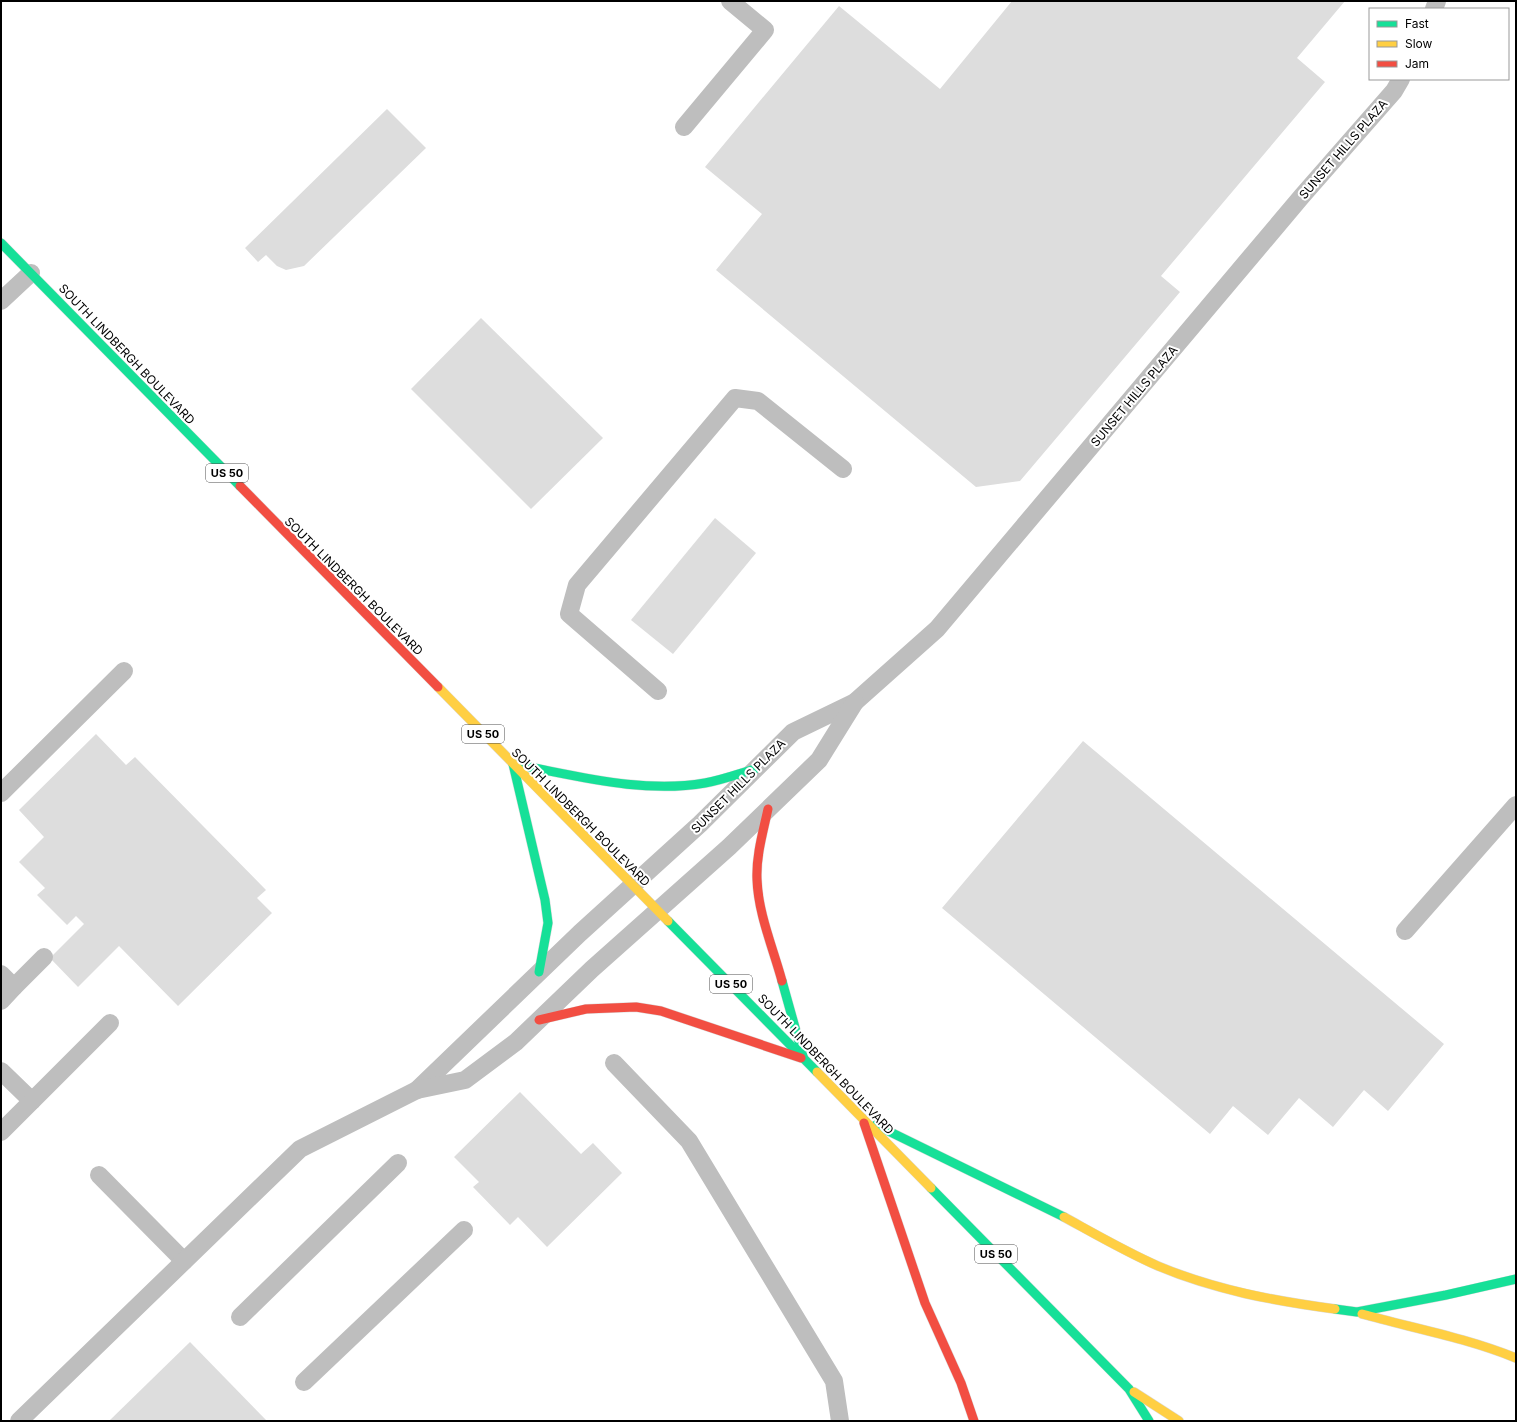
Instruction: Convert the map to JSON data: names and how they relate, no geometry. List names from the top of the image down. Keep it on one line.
{"streets":{"main road":["SOUTH LINDBERGH BOULEVARD","US 50"],"lane":["SUNSET HILLS PLAZA"]},"crossings":[["SUNSET HILLS PLAZA","SOUTH LINDBERGH BOULEVARD"]],"legend":["Fast","Slow","Jam"]}
